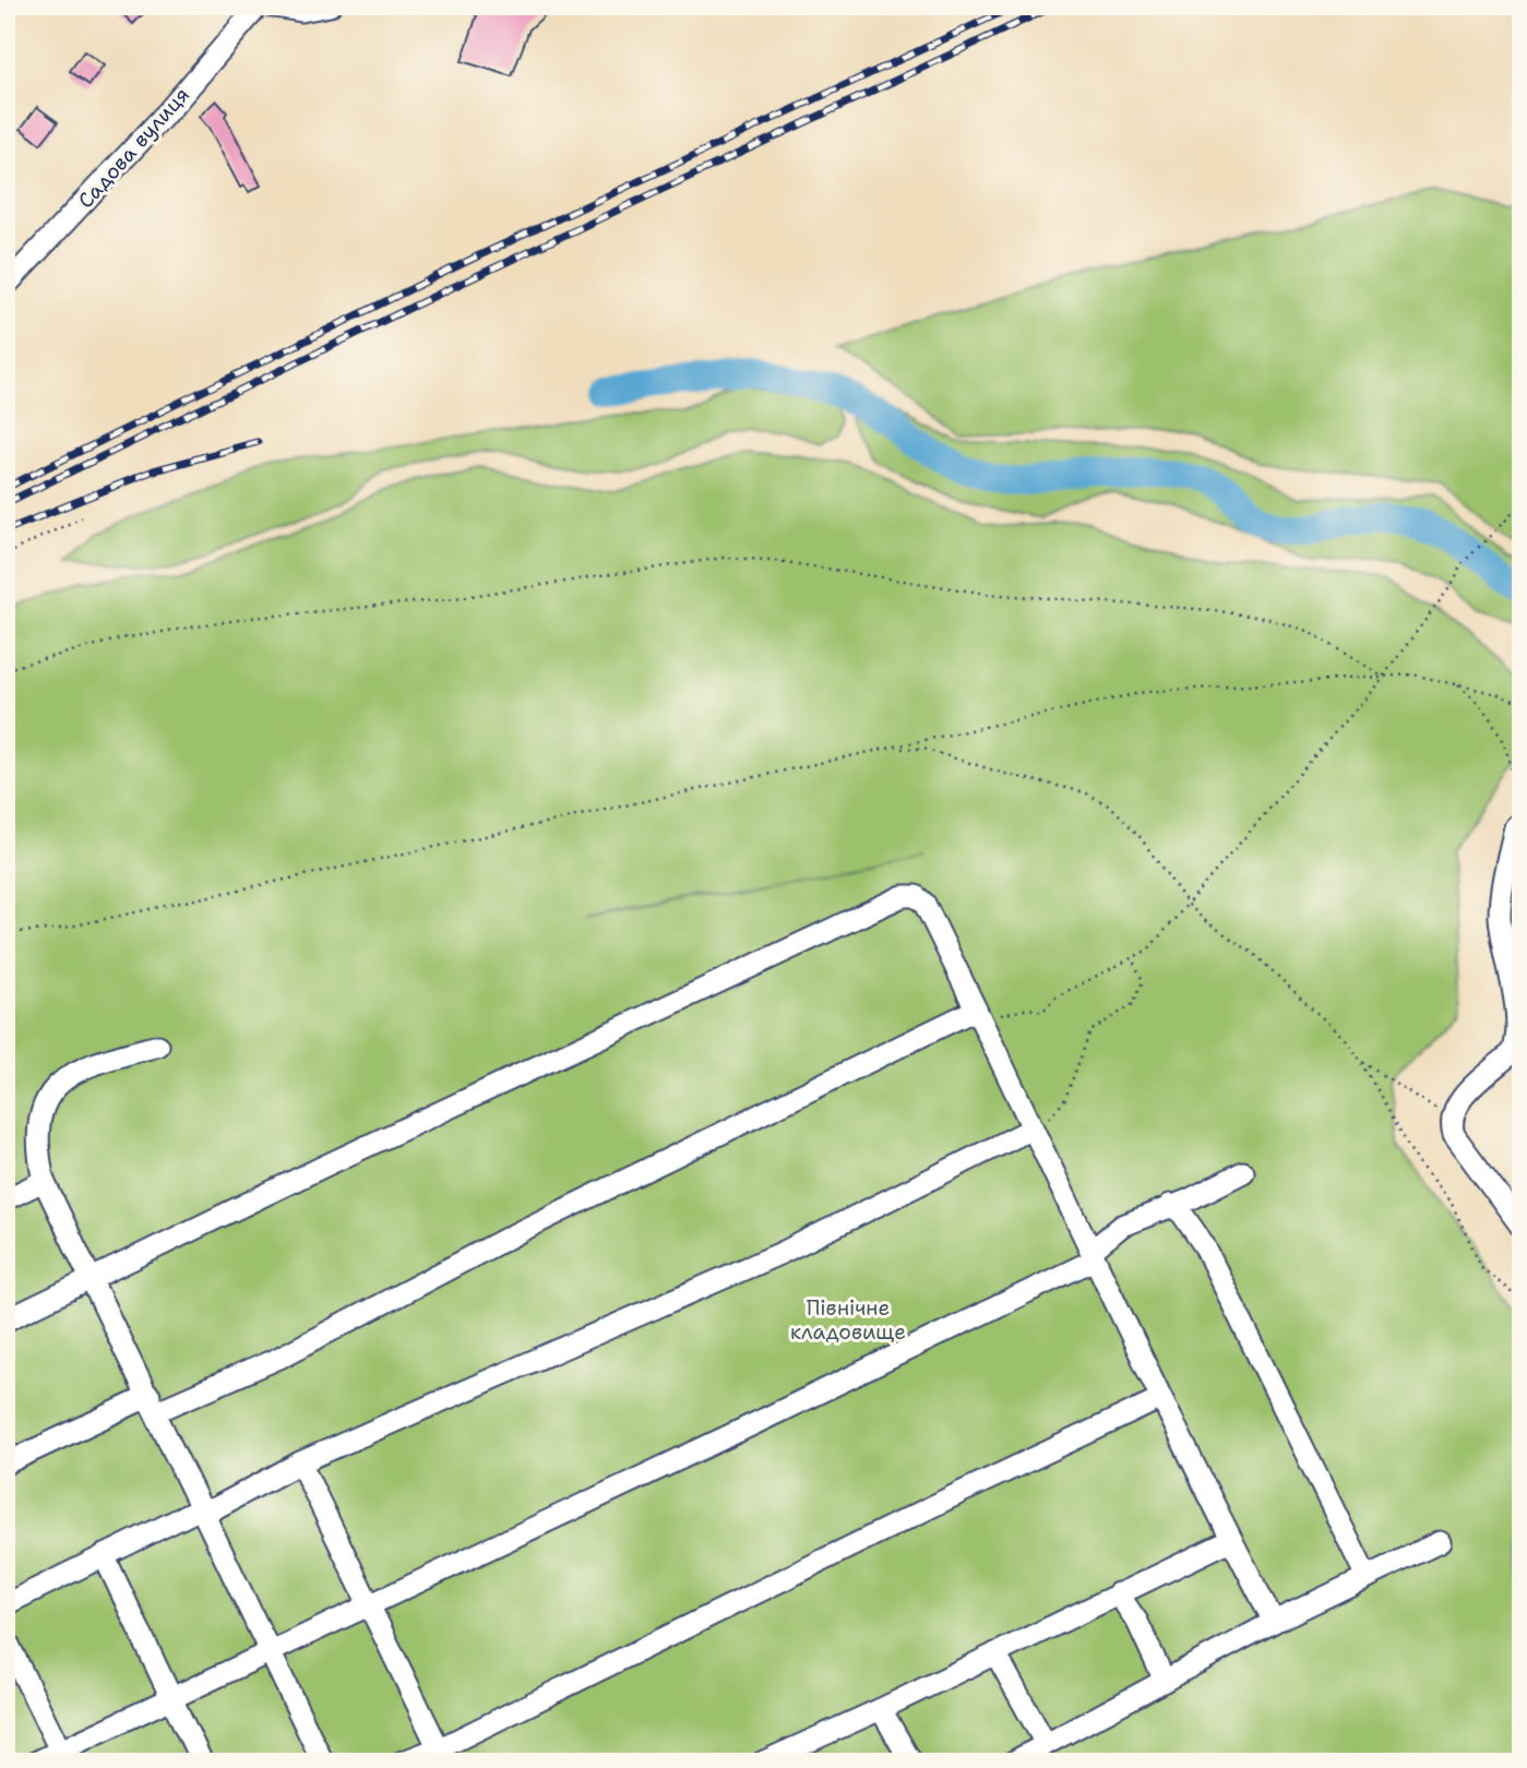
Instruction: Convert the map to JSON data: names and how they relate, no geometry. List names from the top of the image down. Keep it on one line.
{"streets":{"street":["Садова вулиця"]},"parks":["Північне кладовище"]}
